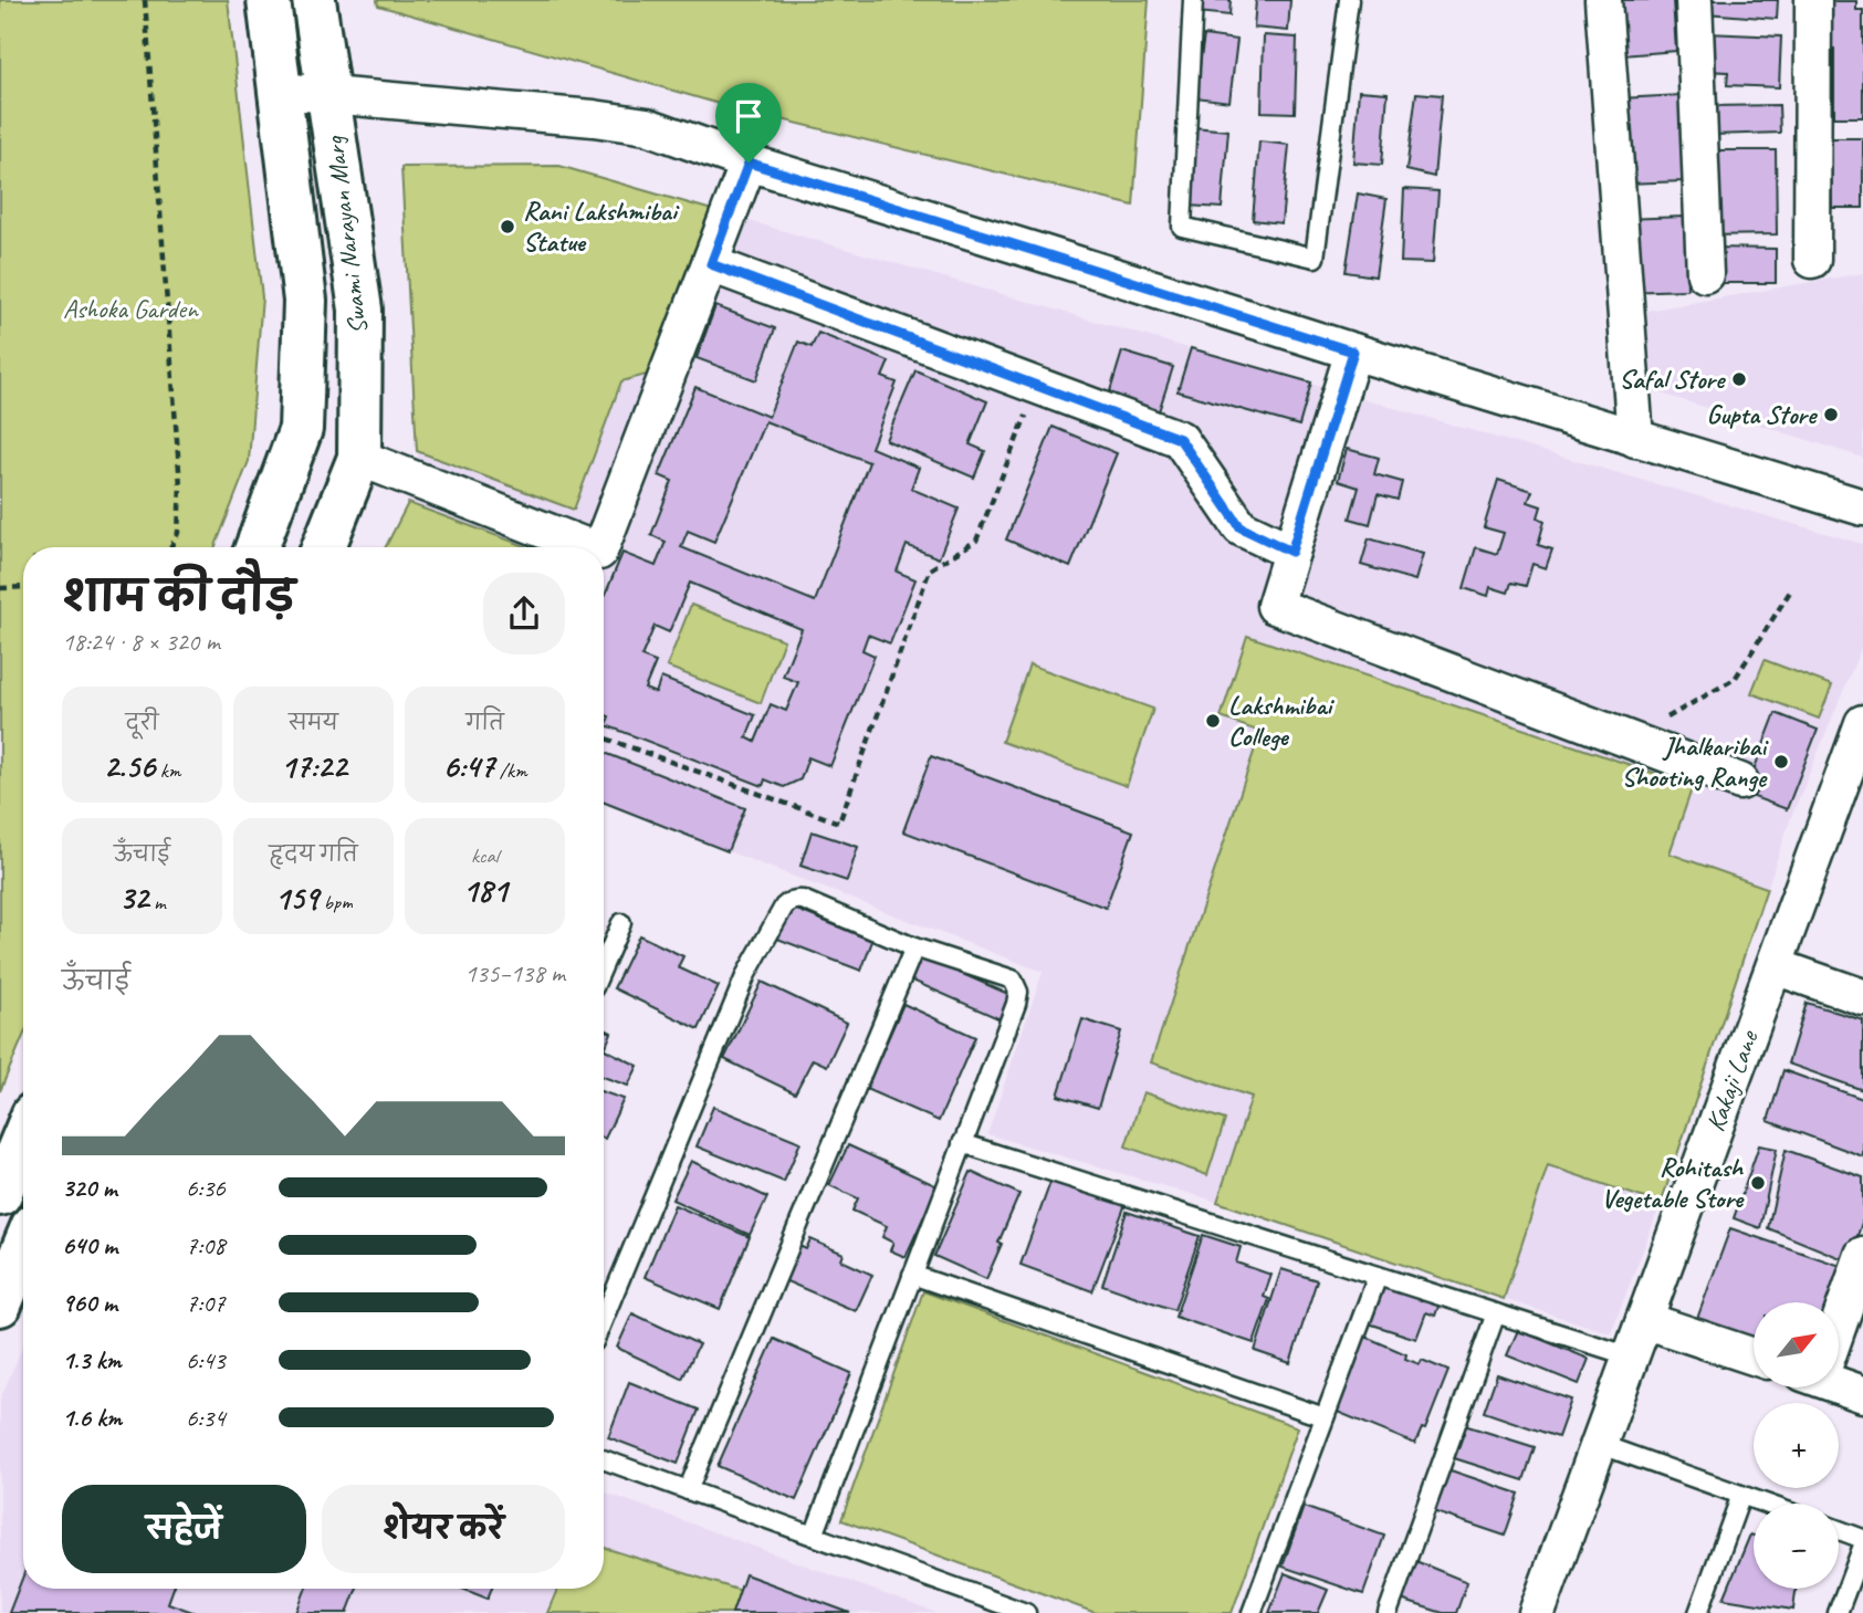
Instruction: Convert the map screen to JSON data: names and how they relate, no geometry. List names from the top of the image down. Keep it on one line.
{"streets":{"main road":["Swami Narayan Marg"],"street":["Kakaji Lane"]},"parks":["Ashoka Garden"],"places":["Rani Lakshmibai Statue","Safal Store","Gupta Store","Lakshmibai College","Jhalkaribai Shooting Range","Rohitash Vegetable Store"],"north":"top right","page":{"heading":["शाम की दौड़","18:24 · 8 × 320 m"],"stats":[["दूरी","2.56 km"],["समय","17:22"],["गति","6:47 /km"],["ऊँचाई","32 m"],["हृदय गति","159 bpm"],["kcal","181"]],"chart":["ऊँचाई","135–138 m"],"list":[{"name":"320 m","note":"6:36"},{"name":"640 m","note":"7:08"},{"name":"960 m","note":"7:07"},{"name":"1.3 km","note":"6:43"},{"name":"1.6 km","note":"6:34"}],"map_buttons":["+","−"],"buttons":["सहेजें","शेयर करें"]}}
